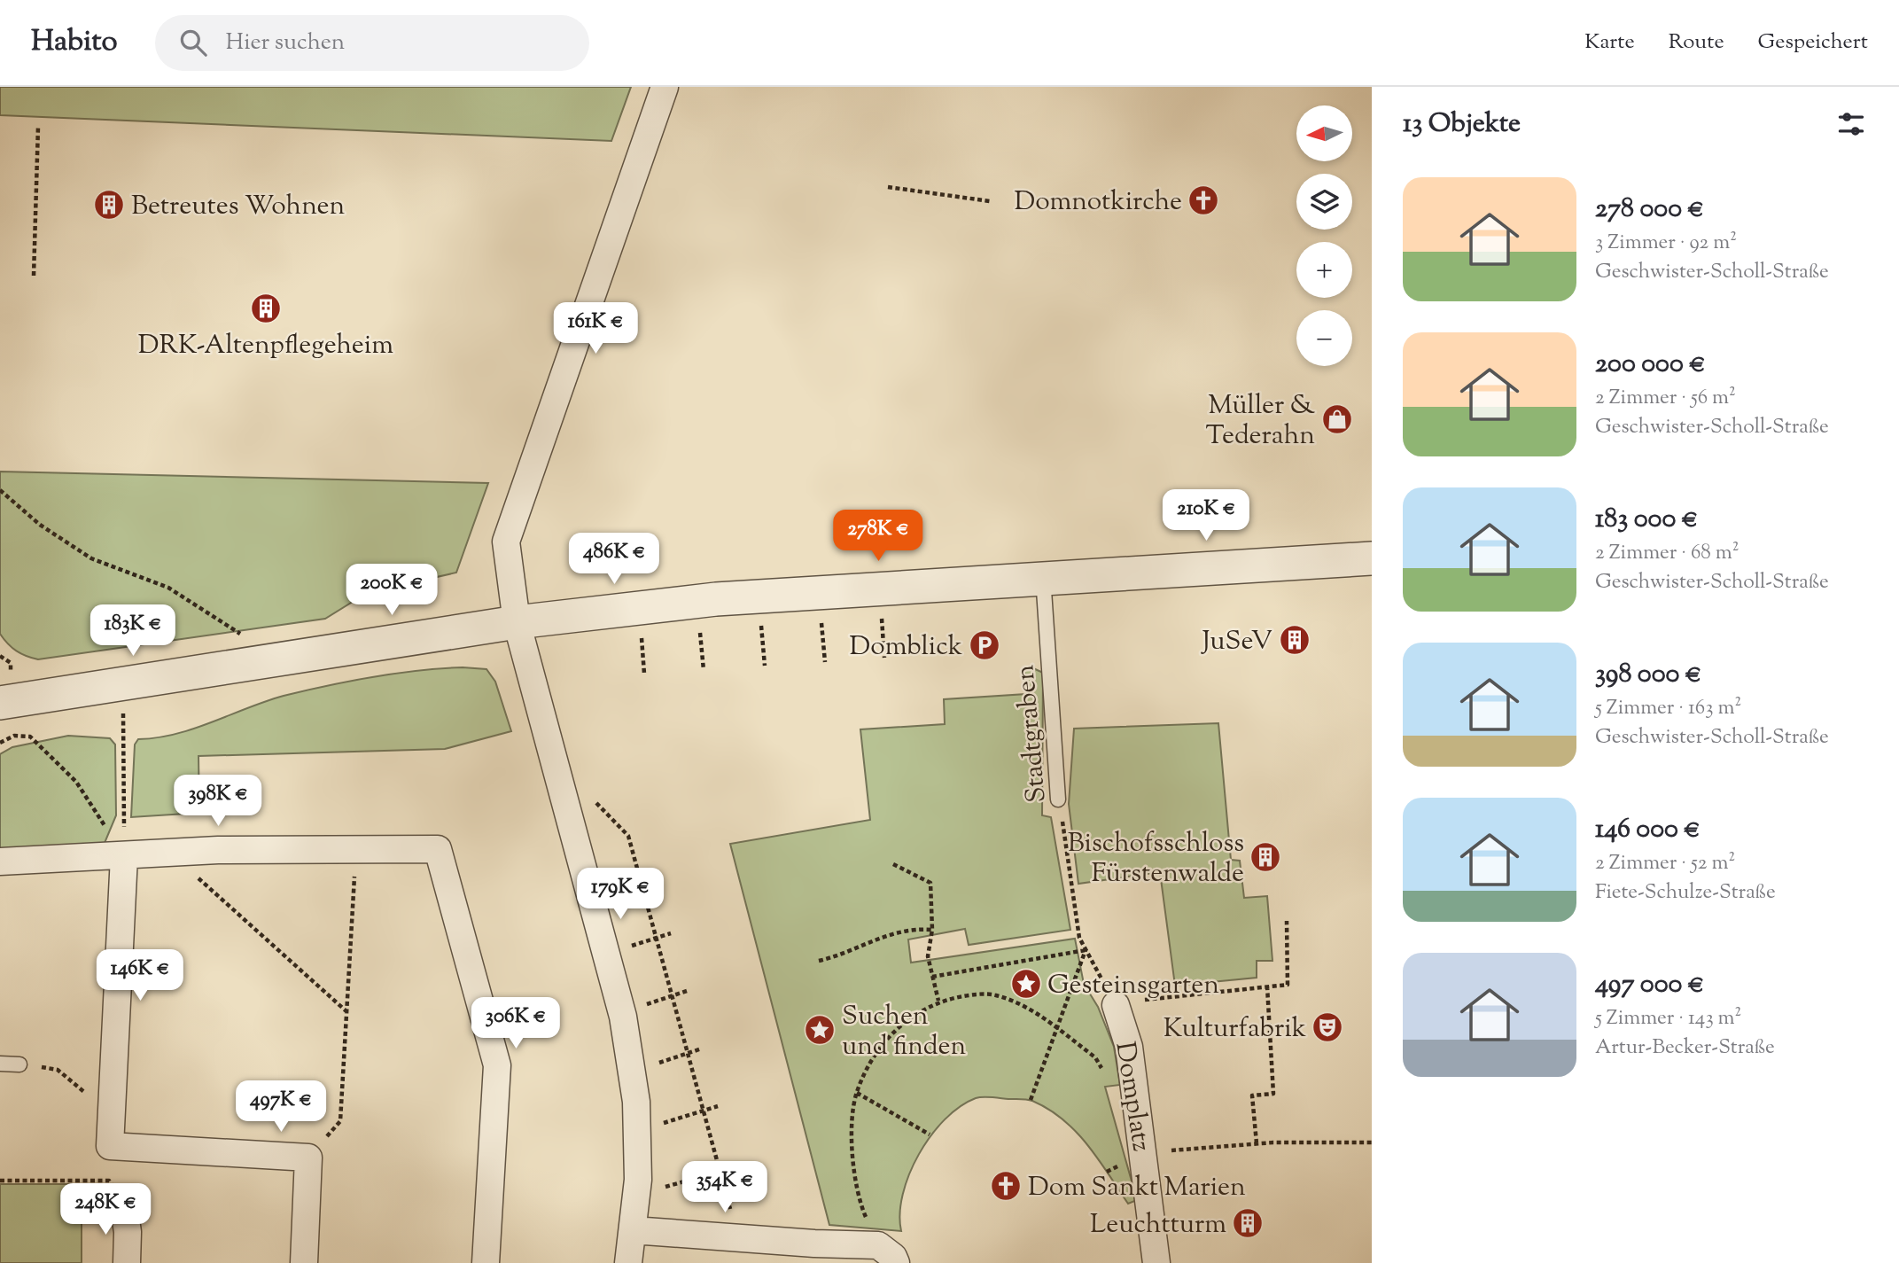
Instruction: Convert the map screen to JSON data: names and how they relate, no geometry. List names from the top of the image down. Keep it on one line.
{"streets":{"street":["Domplatz"],"lane":["Stadtgraben"]},"places":{"church":["Domnotkirche","Dom Sankt Marien"],"building":["Betreutes Wohnen","DRK-Altenpflegeheim","JuSeV","Bischofsschloss Fürstenwalde","Leuchtturm"],"shop":["Müller & Tederahn"],"parking":["Domblick"],"place":["Gesteinsgarten","Suchen und finden"],"theatre":["Kulturfabrik"]},"north":"left","page":{"header":"Habito","search":"Hier suchen","nav":["Karte","Route","Gespeichert"],"heading":"13 Objekte","map_buttons":["+","−"],"list":[{"name":"278 000 €","note":"3 Zimmer · 92 m² · Geschwister-Scholl-Straße"},{"name":"200 000 €","note":"2 Zimmer · 56 m² · Geschwister-Scholl-Straße"},{"name":"183 000 €","note":"2 Zimmer · 68 m² · Geschwister-Scholl-Straße"},{"name":"398 000 €","note":"5 Zimmer · 163 m² · Geschwister-Scholl-Straße"},{"name":"146 000 €","note":"2 Zimmer · 52 m² · Fiete-Schulze-Straße"},{"name":"497 000 €","note":"5 Zimmer · 143 m² · Artur-Becker-Straße"}],"price":["161K €","210K €","278K €","486K €","200K €","183K €","398K €","179K €","146K €","306K €","497K €","354K €","248K €"]}}
